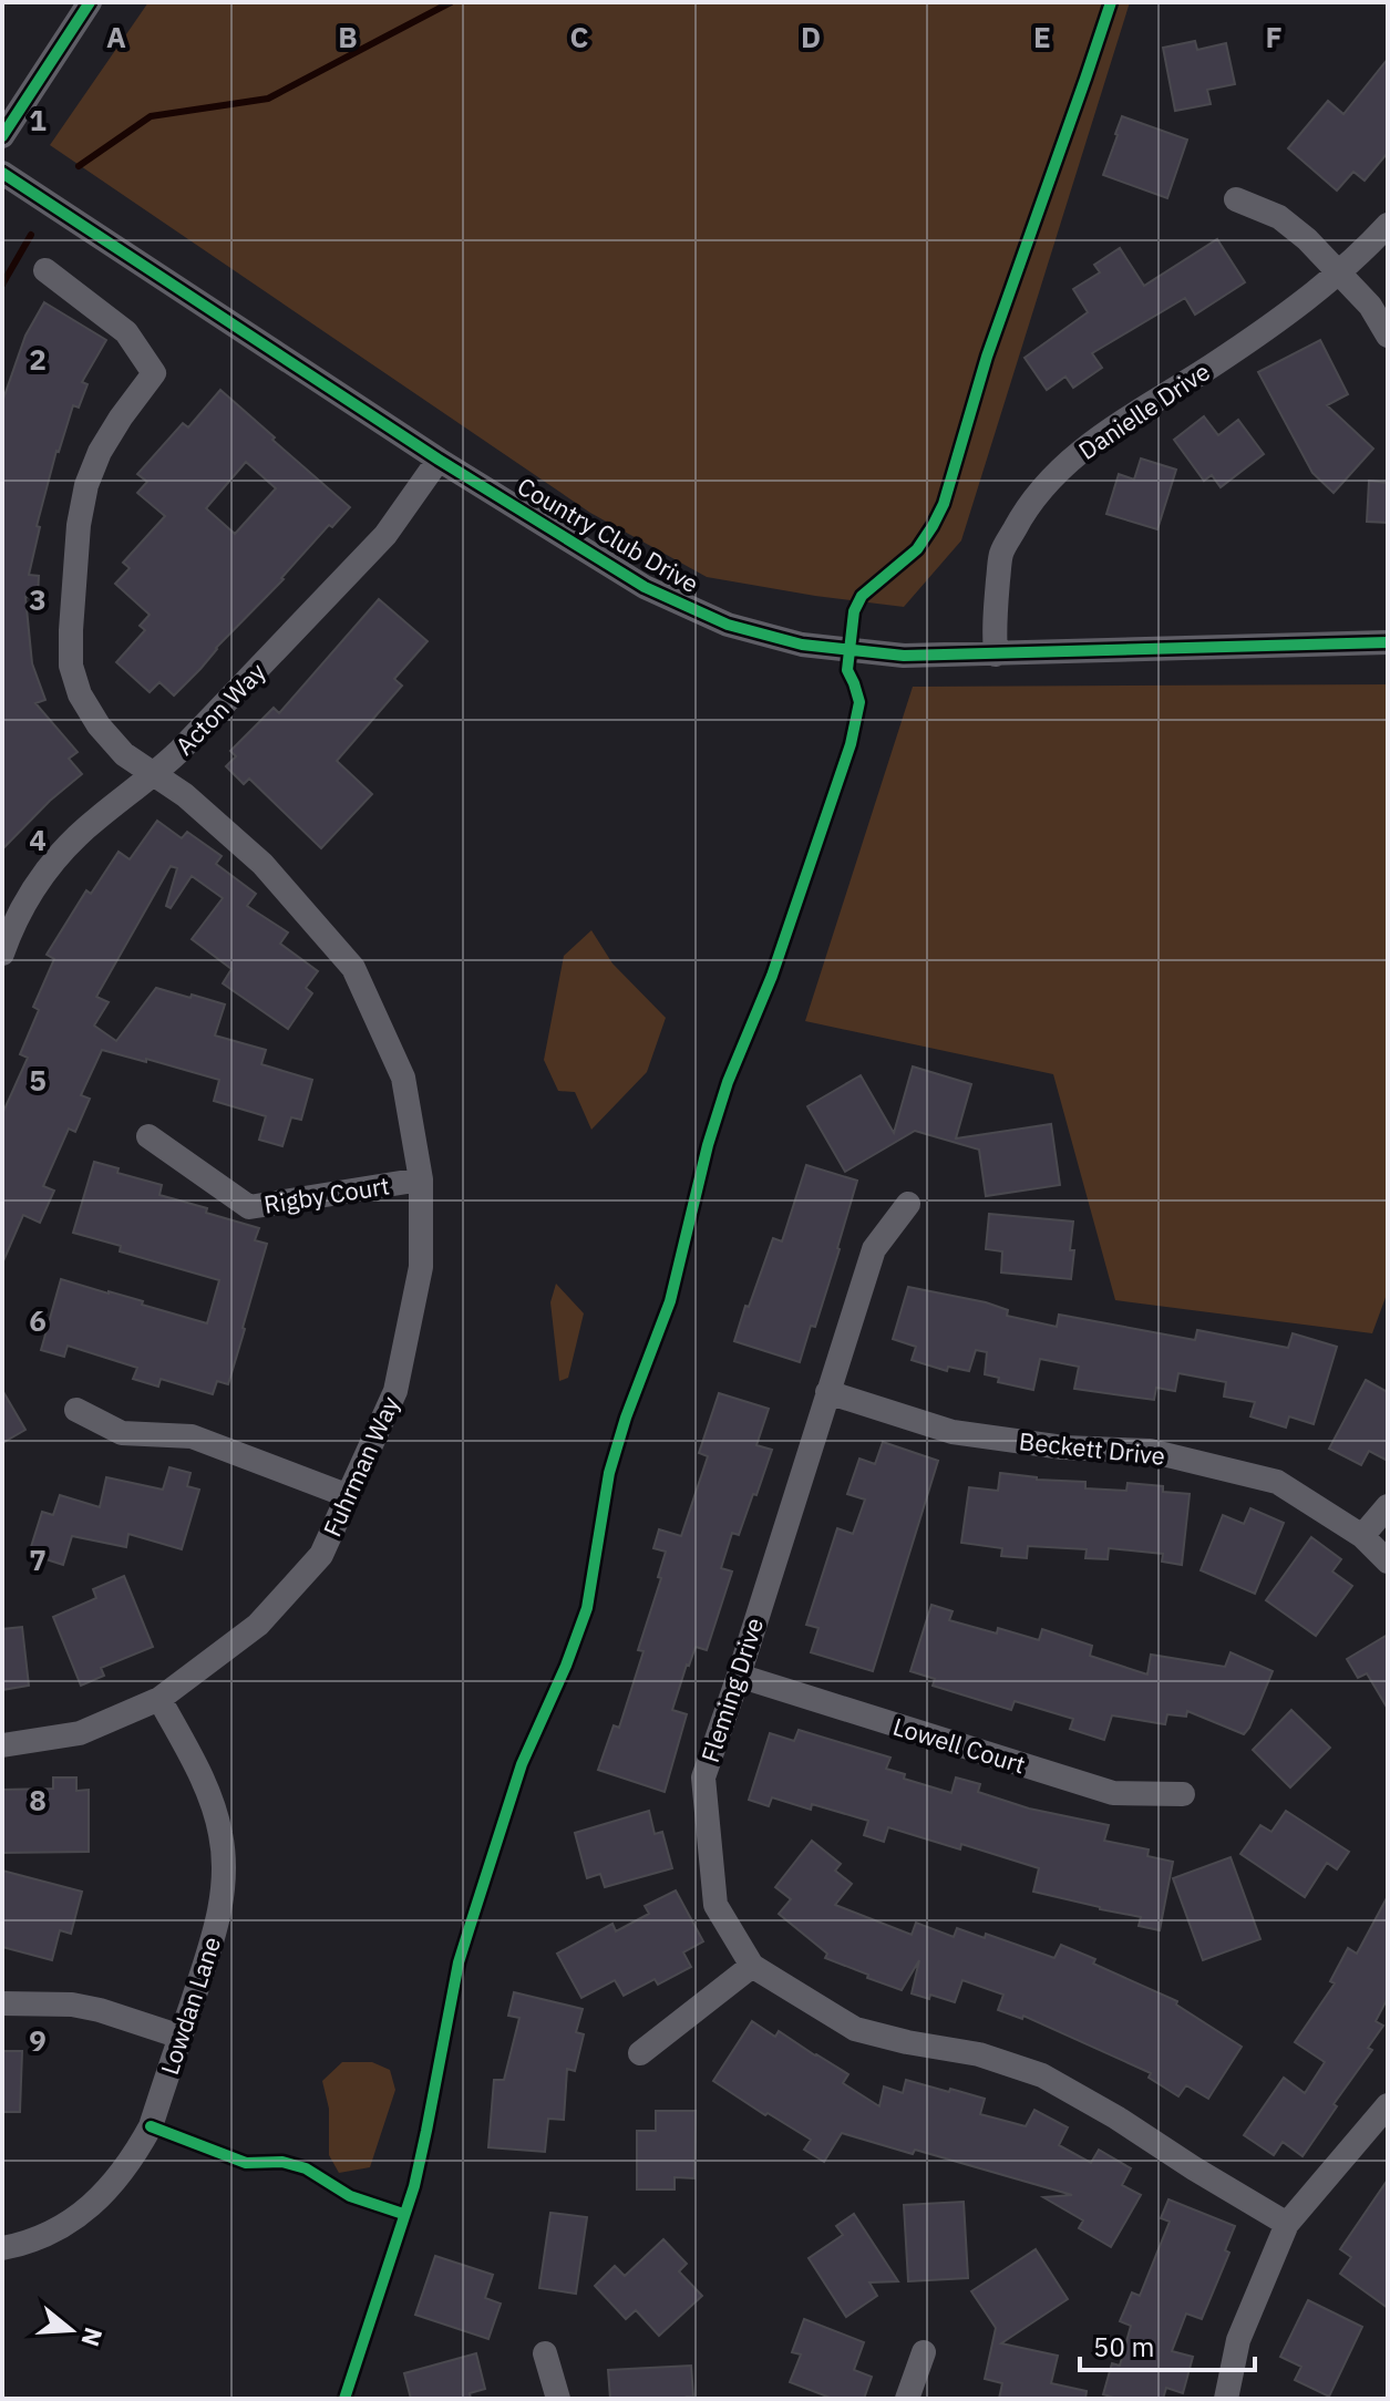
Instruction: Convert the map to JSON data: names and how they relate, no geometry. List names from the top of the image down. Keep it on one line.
{"streets":{"street":["Danielle Drive","Country Club Drive","Acton Way","Rigby Court","Beckett Drive","Fuhrman Way","Fleming Drive","Lowell Court","Lowdan Lane"]},"crossings":[["Danielle Drive","Country Club Drive"],["Country Club Drive","Acton Way"],["Acton Way","Fuhrman Way"],["Rigby Court","Fuhrman Way"],["Beckett Drive","Fleming Drive"],["Fuhrman Way","Lowdan Lane"],["Fleming Drive","Lowell Court"]],"scale_bar":"50 m","north":"right","grid":{"columns":["A","B","C","D","E","F"],"rows":["1","2","3","4","5","6","7","8","9"]}}
